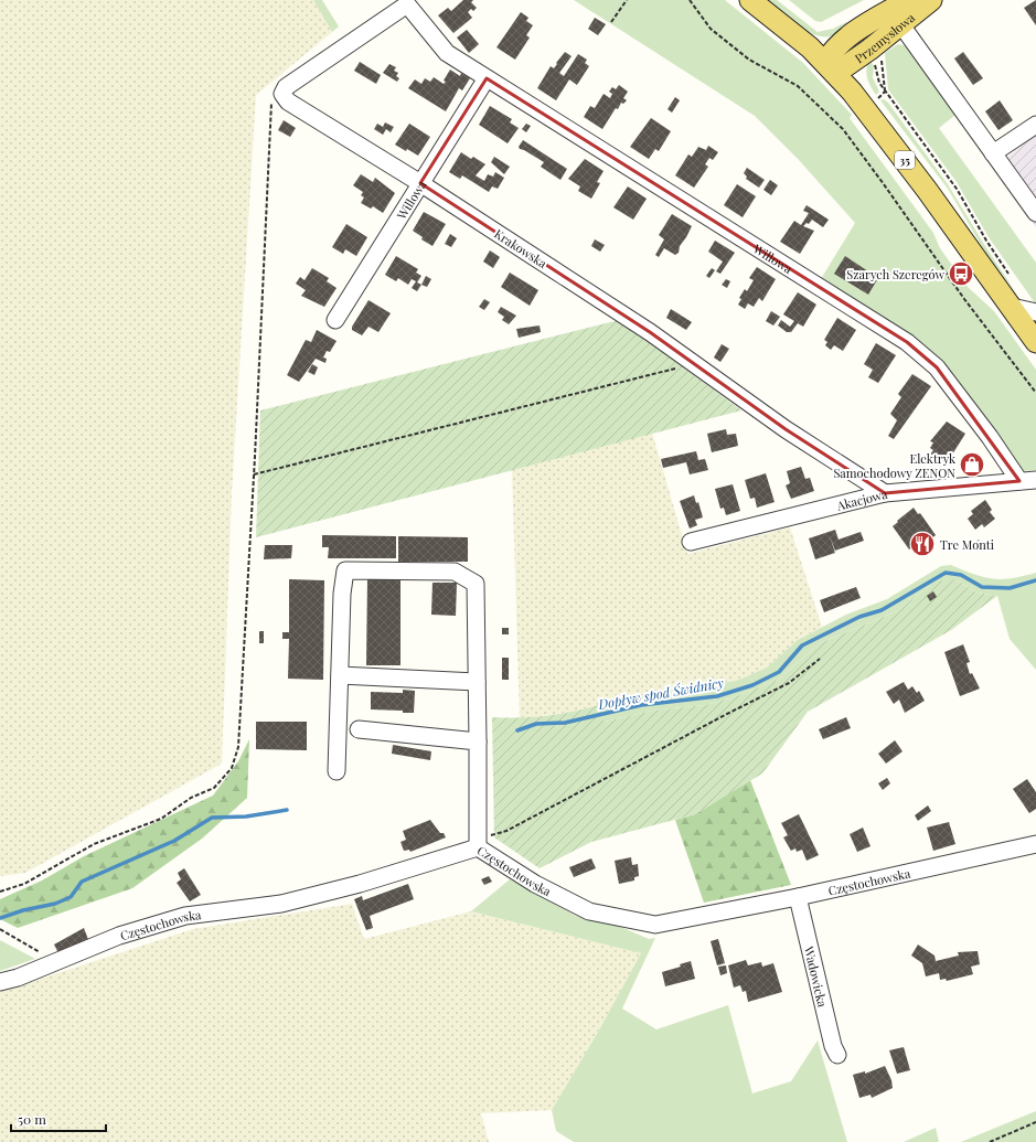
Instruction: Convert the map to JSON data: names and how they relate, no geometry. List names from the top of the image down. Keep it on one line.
{"streets":{"main road":["Przemysłowa","35"],"street":["Willowa","Krakowska","Akacjowa","Częstochowska","Wadowicka"]},"crossings":[["Przemysłowa","35"],["Willowa","Krakowska"],["Willowa","Akacjowa"],["Krakowska","Akacjowa"],["Częstochowska","Wadowicka"]],"water":["Dopływ spod Świdnicy"],"places":{"bus stop":["Szarych Szeregów"],"shop":["Elektryk Samochodowy ZENON"],"restaurant":["Tre Monti"]},"scale_bar":"50 m"}
